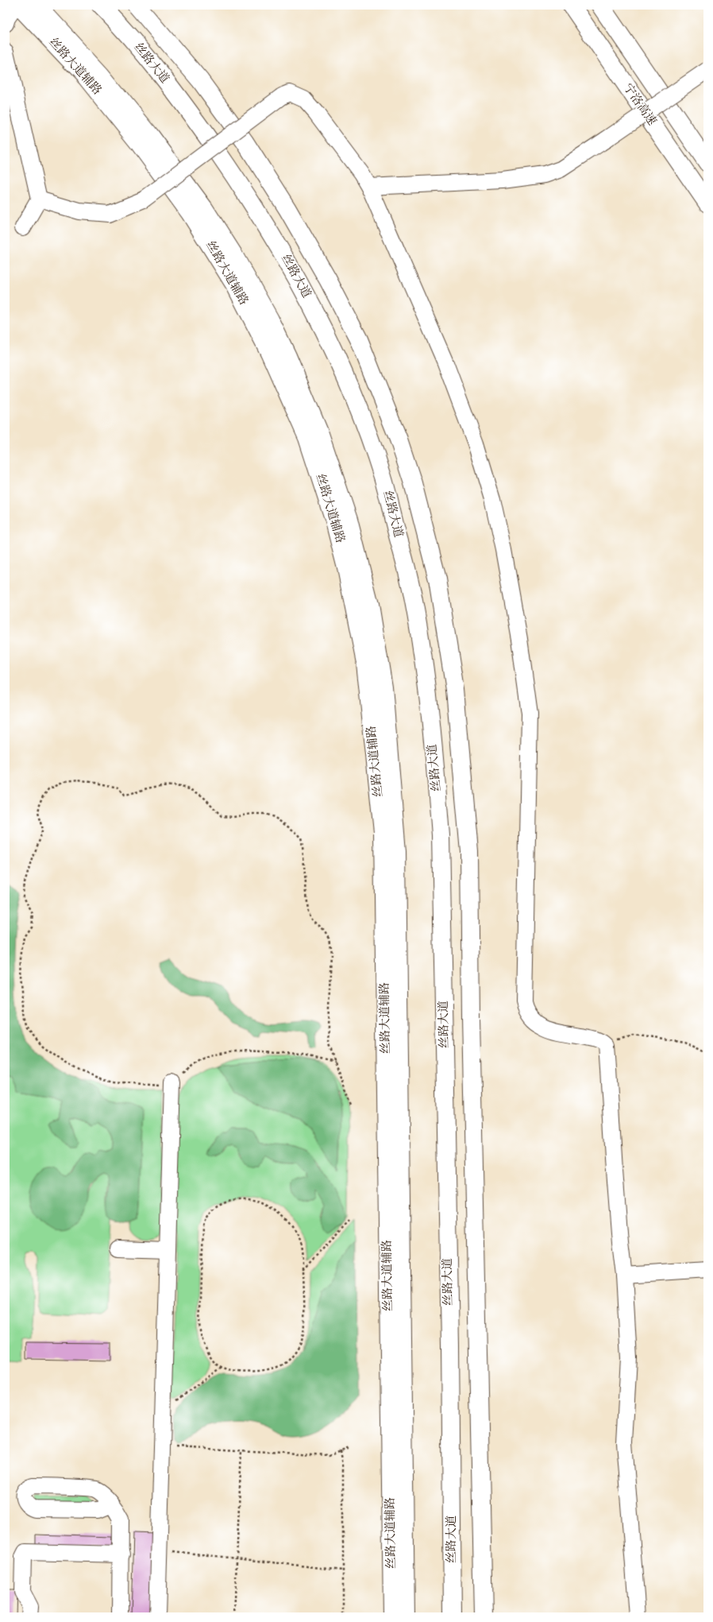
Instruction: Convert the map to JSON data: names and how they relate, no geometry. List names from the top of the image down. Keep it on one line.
{"streets":{"main road":["丝路大道","丝路大道辅路","宁洛高速"]}}
